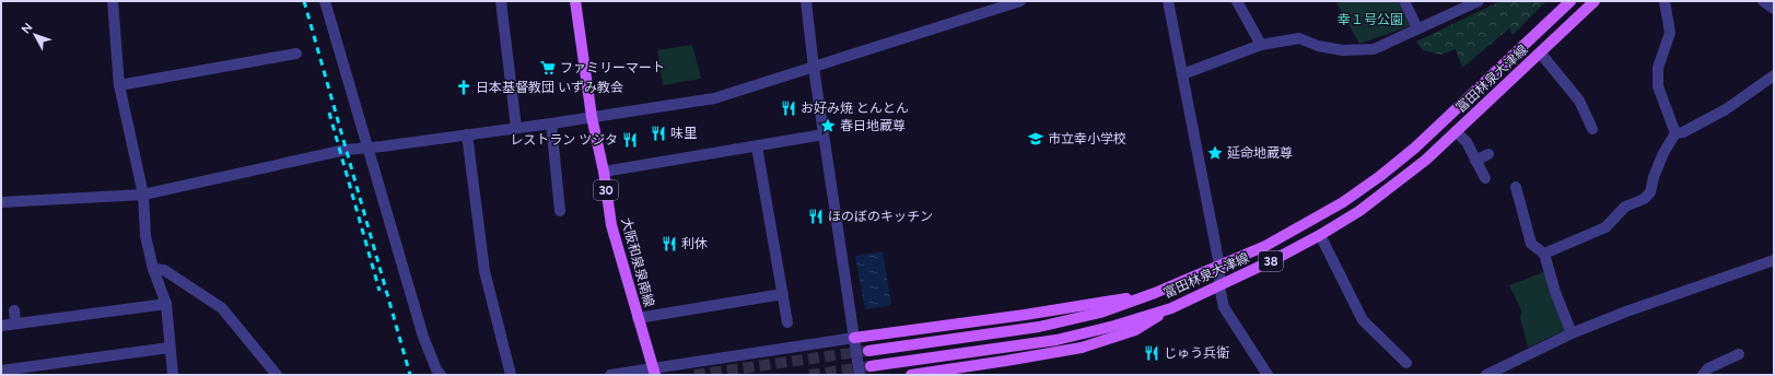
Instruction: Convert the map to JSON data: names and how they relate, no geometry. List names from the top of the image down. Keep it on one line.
{"streets":{"main road":["富田林泉大津線","30","38","大阪和泉泉南線"]},"parks":["幸１号公園"],"places":{"supermarket":["ファミリーマート"],"church":["日本基督教団 いずみ教会"],"restaurant":["お好み焼 とんとん","味里","レストラン ツジタ","ほのぼのキッチン","利休","じゅう兵衛"],"place":["春日地蔵尊","延命地蔵尊"],"school or university":["市立幸小学校"]},"north":"top left"}
